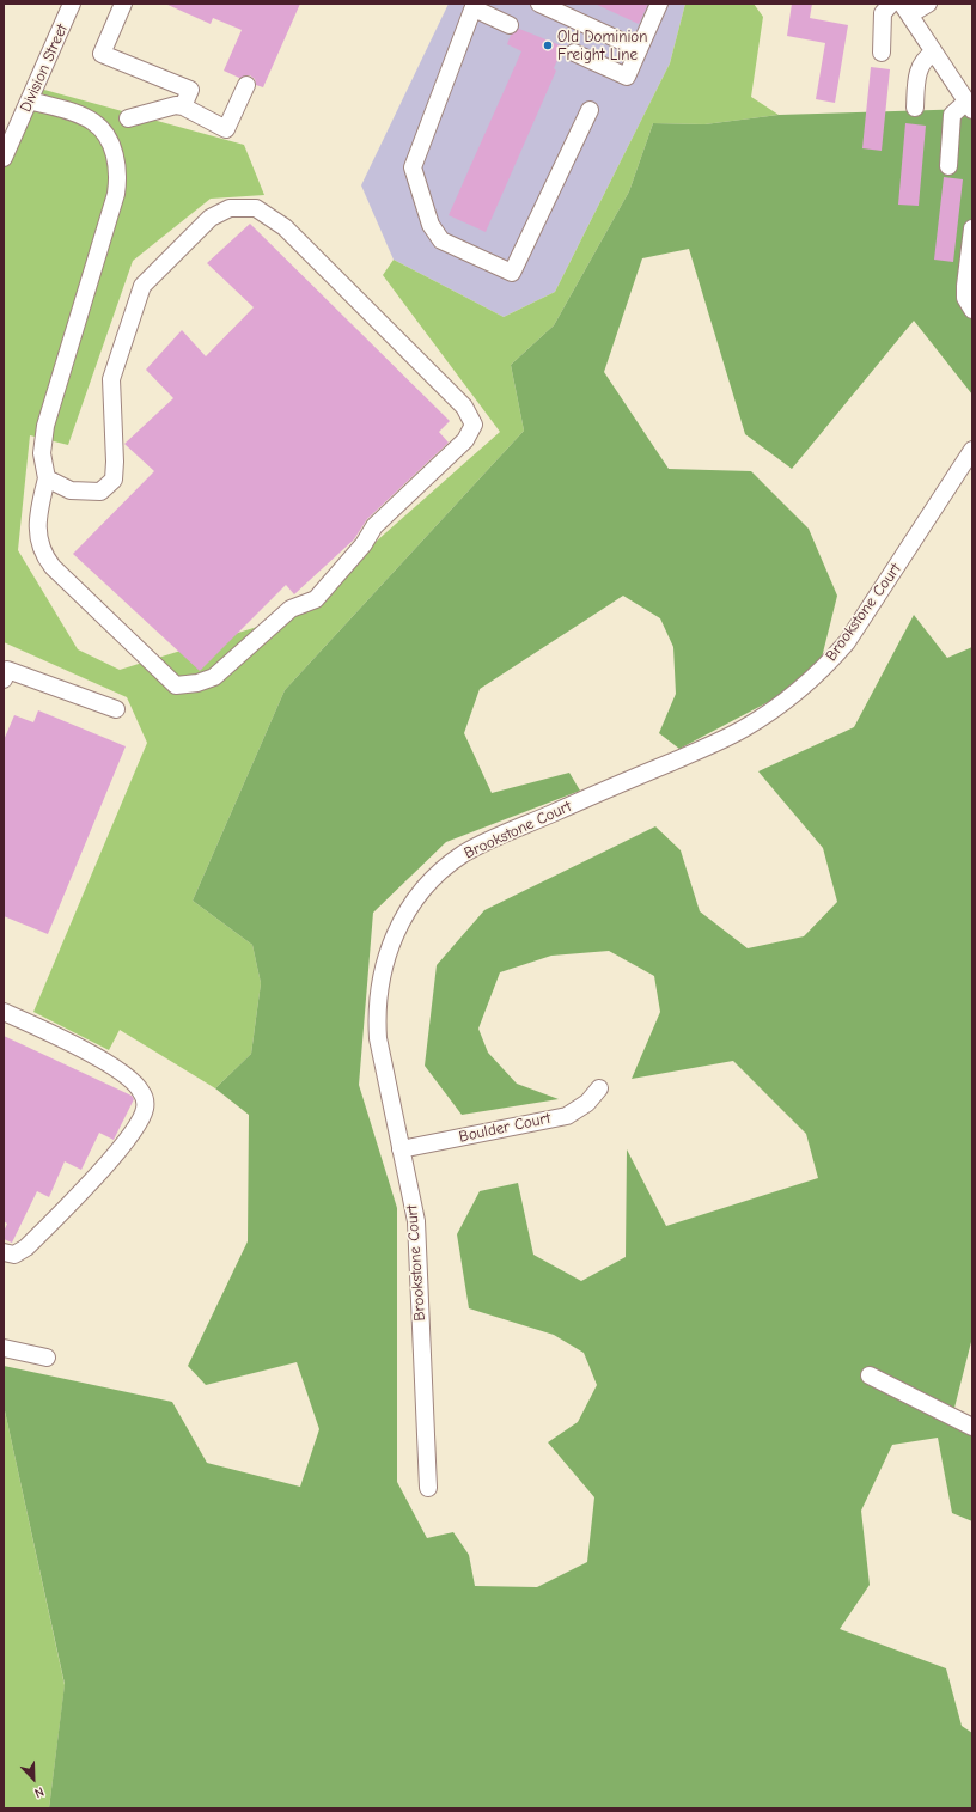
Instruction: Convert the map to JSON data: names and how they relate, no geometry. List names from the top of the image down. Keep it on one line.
{"streets":{"street":["Division Street","Brookstone Court","Boulder Court"]},"crossings":[["Brookstone Court","Boulder Court"]],"places":["Old Dominion Freight Line"],"north":"bottom right"}
